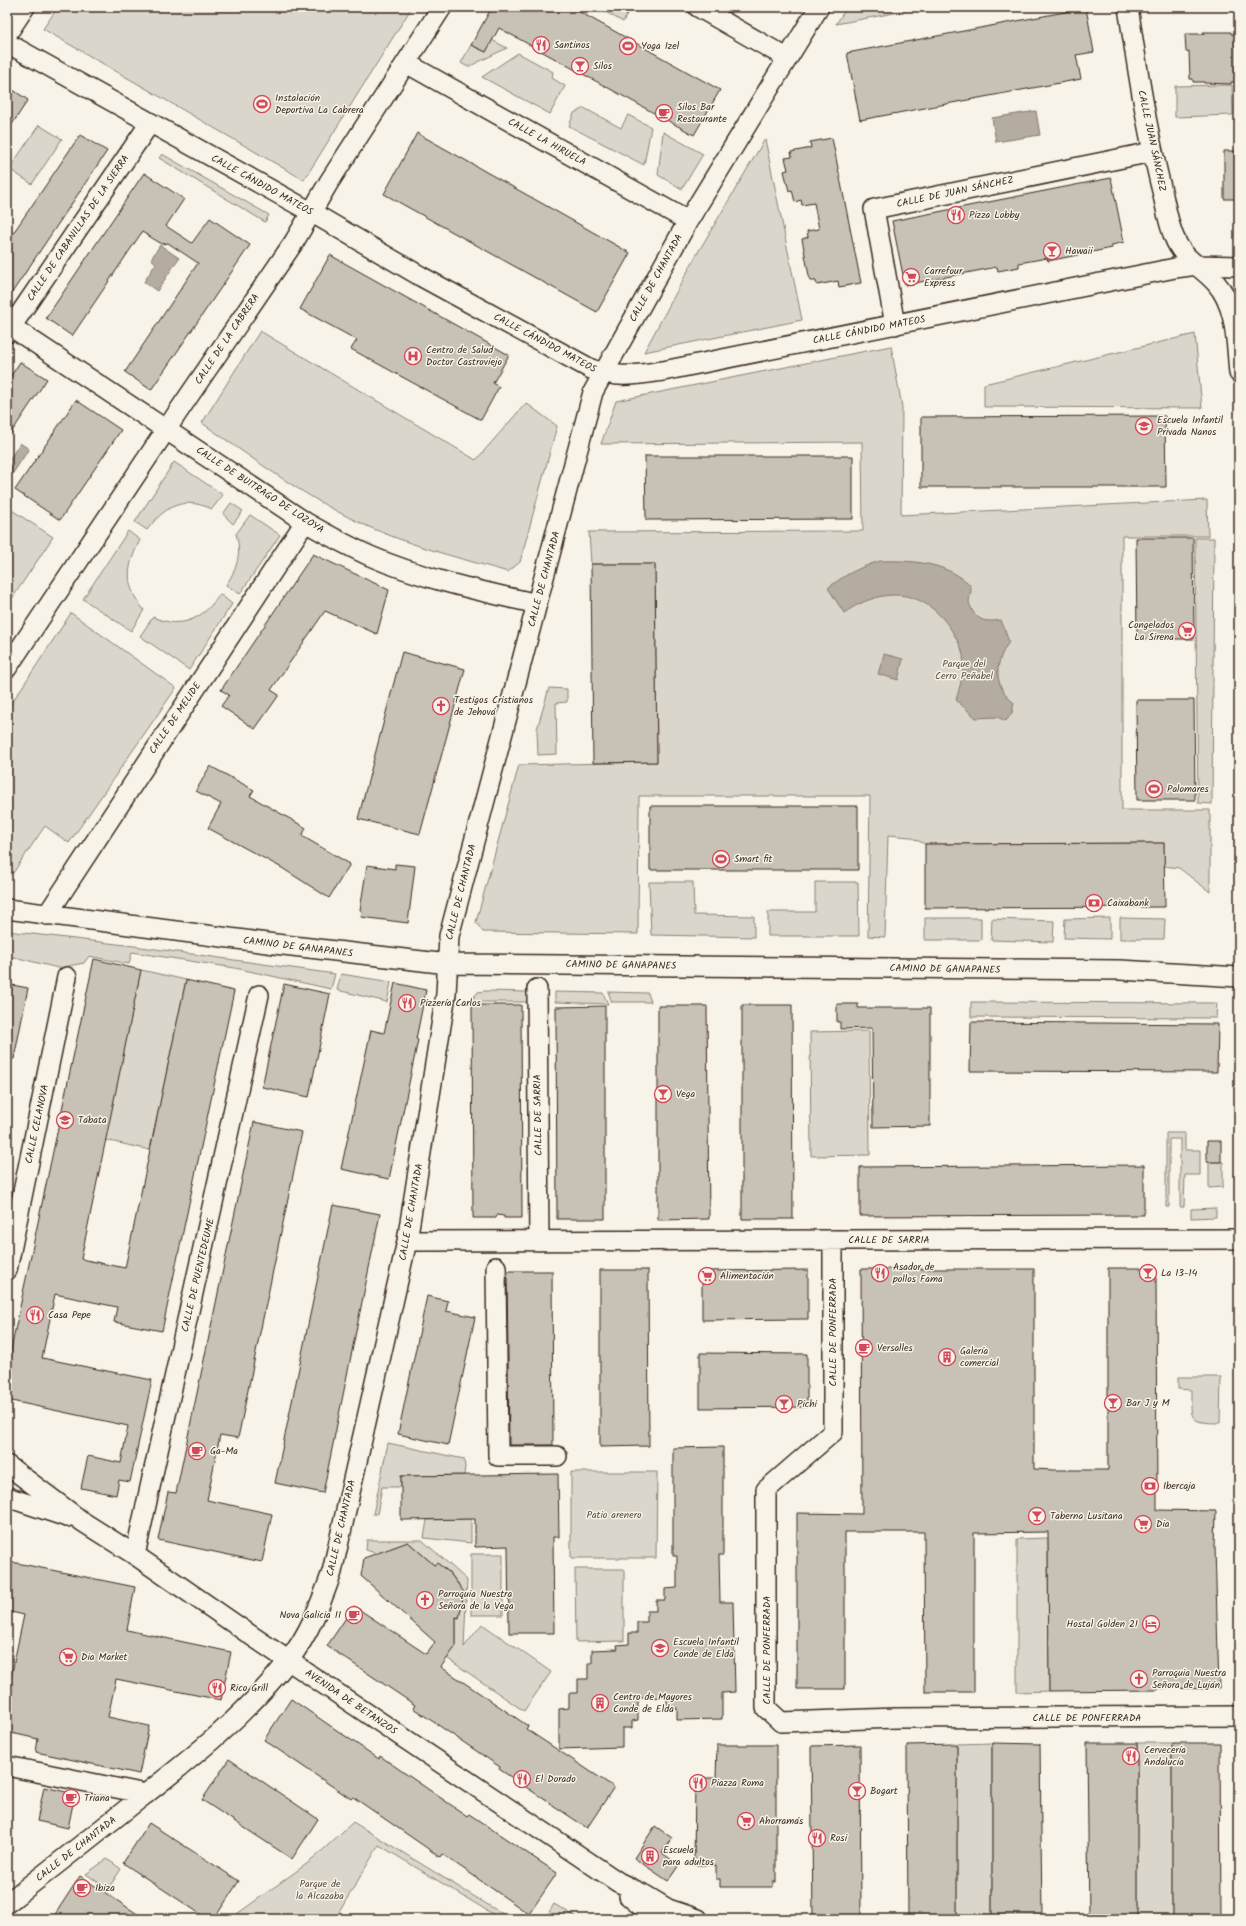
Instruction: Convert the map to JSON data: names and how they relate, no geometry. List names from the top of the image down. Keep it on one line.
{"streets":{"street":["CALLE JUAN SÁNCHEZ","CALLE LA HIRUELA","CALLE CÁNDIDO MATEOS","CALLE DE JUAN SÁNCHEZ","CALLE DE CABANILLAS DE LA SIERRA","CALLE DE CHANTADA","CALLE DE LA CABRERA","CALLE DE BUITRAGO DE LOZOYA","CALLE DE MELIDE","CAMINO DE GANAPANES","CALLE DE SARRIA","CALLE CELANOVA","CALLE DE PUENTEDEUME","CALLE DE PONFERRADA","AVENIDA DE BETANZOS"]},"crossings":[["CALLE JUAN SÁNCHEZ","CALLE CÁNDIDO MATEOS"],["CALLE JUAN SÁNCHEZ","CALLE DE JUAN SÁNCHEZ"],["CALLE LA HIRUELA","CALLE DE CHANTADA"],["CALLE LA HIRUELA","CALLE DE LA CABRERA"],["CALLE CÁNDIDO MATEOS","CALLE DE JUAN SÁNCHEZ"],["CALLE CÁNDIDO MATEOS","CALLE DE CABANILLAS DE LA SIERRA"],["CALLE CÁNDIDO MATEOS","CALLE DE CHANTADA"],["CALLE CÁNDIDO MATEOS","CALLE DE LA CABRERA"],["CALLE DE CABANILLAS DE LA SIERRA","CALLE DE BUITRAGO DE LOZOYA"],["CALLE DE CHANTADA","CALLE DE BUITRAGO DE LOZOYA"],["CALLE DE CHANTADA","CAMINO DE GANAPANES"],["CALLE DE CHANTADA","CALLE DE SARRIA"],["CALLE DE CHANTADA","AVENIDA DE BETANZOS"],["CALLE DE LA CABRERA","CALLE DE BUITRAGO DE LOZOYA"],["CALLE DE BUITRAGO DE LOZOYA","CALLE DE MELIDE"],["CALLE DE MELIDE","CAMINO DE GANAPANES"],["CALLE DE SARRIA","CALLE DE PONFERRADA"],["CALLE DE PUENTEDEUME","AVENIDA DE BETANZOS"]],"parks":["Parque del Cerro Peñabel","Patio arenero","Parque de la Alcazaba"],"places":{"restaurant":["Santinos","Pizza Lobby","Pizzería Carlos","Asador de pollos Fama","Casa Pepe","Rico Grill","Cervecería Andalucía","El Dorado","Piazza Roma","Rosi"],"sports":["Yoga Izel","Instalación Deportiva La Cabrera","Palomares","Smart fit"],"bar":["Silos","Hawaii","Vega","La 13-14","Bar J y M","Pichi","Taberna Lusitana","Bogart"],"cafe":["Silos Bar Restaurante","Versalles","Ga-Ma","Nova Galicia II","Triana","Ibiza"],"supermarket":["Carrefour Express","Congelados La Sirena","Alimentación","Dia","Dia Market","Ahorramás"],"hospital":["Centro de Salud Doctor Castroviejo"],"school or university":["Escuela Infantil Privada Nanos","Tábata","Escuela Infantil Conde de Elda"],"church":["Testigos Cristianos de Jehová","Parroquia Nuestra Señora de la Vega","Parroquia Nuestra Señora de Luján"],"bank":["Caixabank","Ibercaja"],"building":["Galería comercial","Centro de Mayores Conde de Elda","Escuela para adultos"],"hotel":["Hostal Golden 21"]}}
